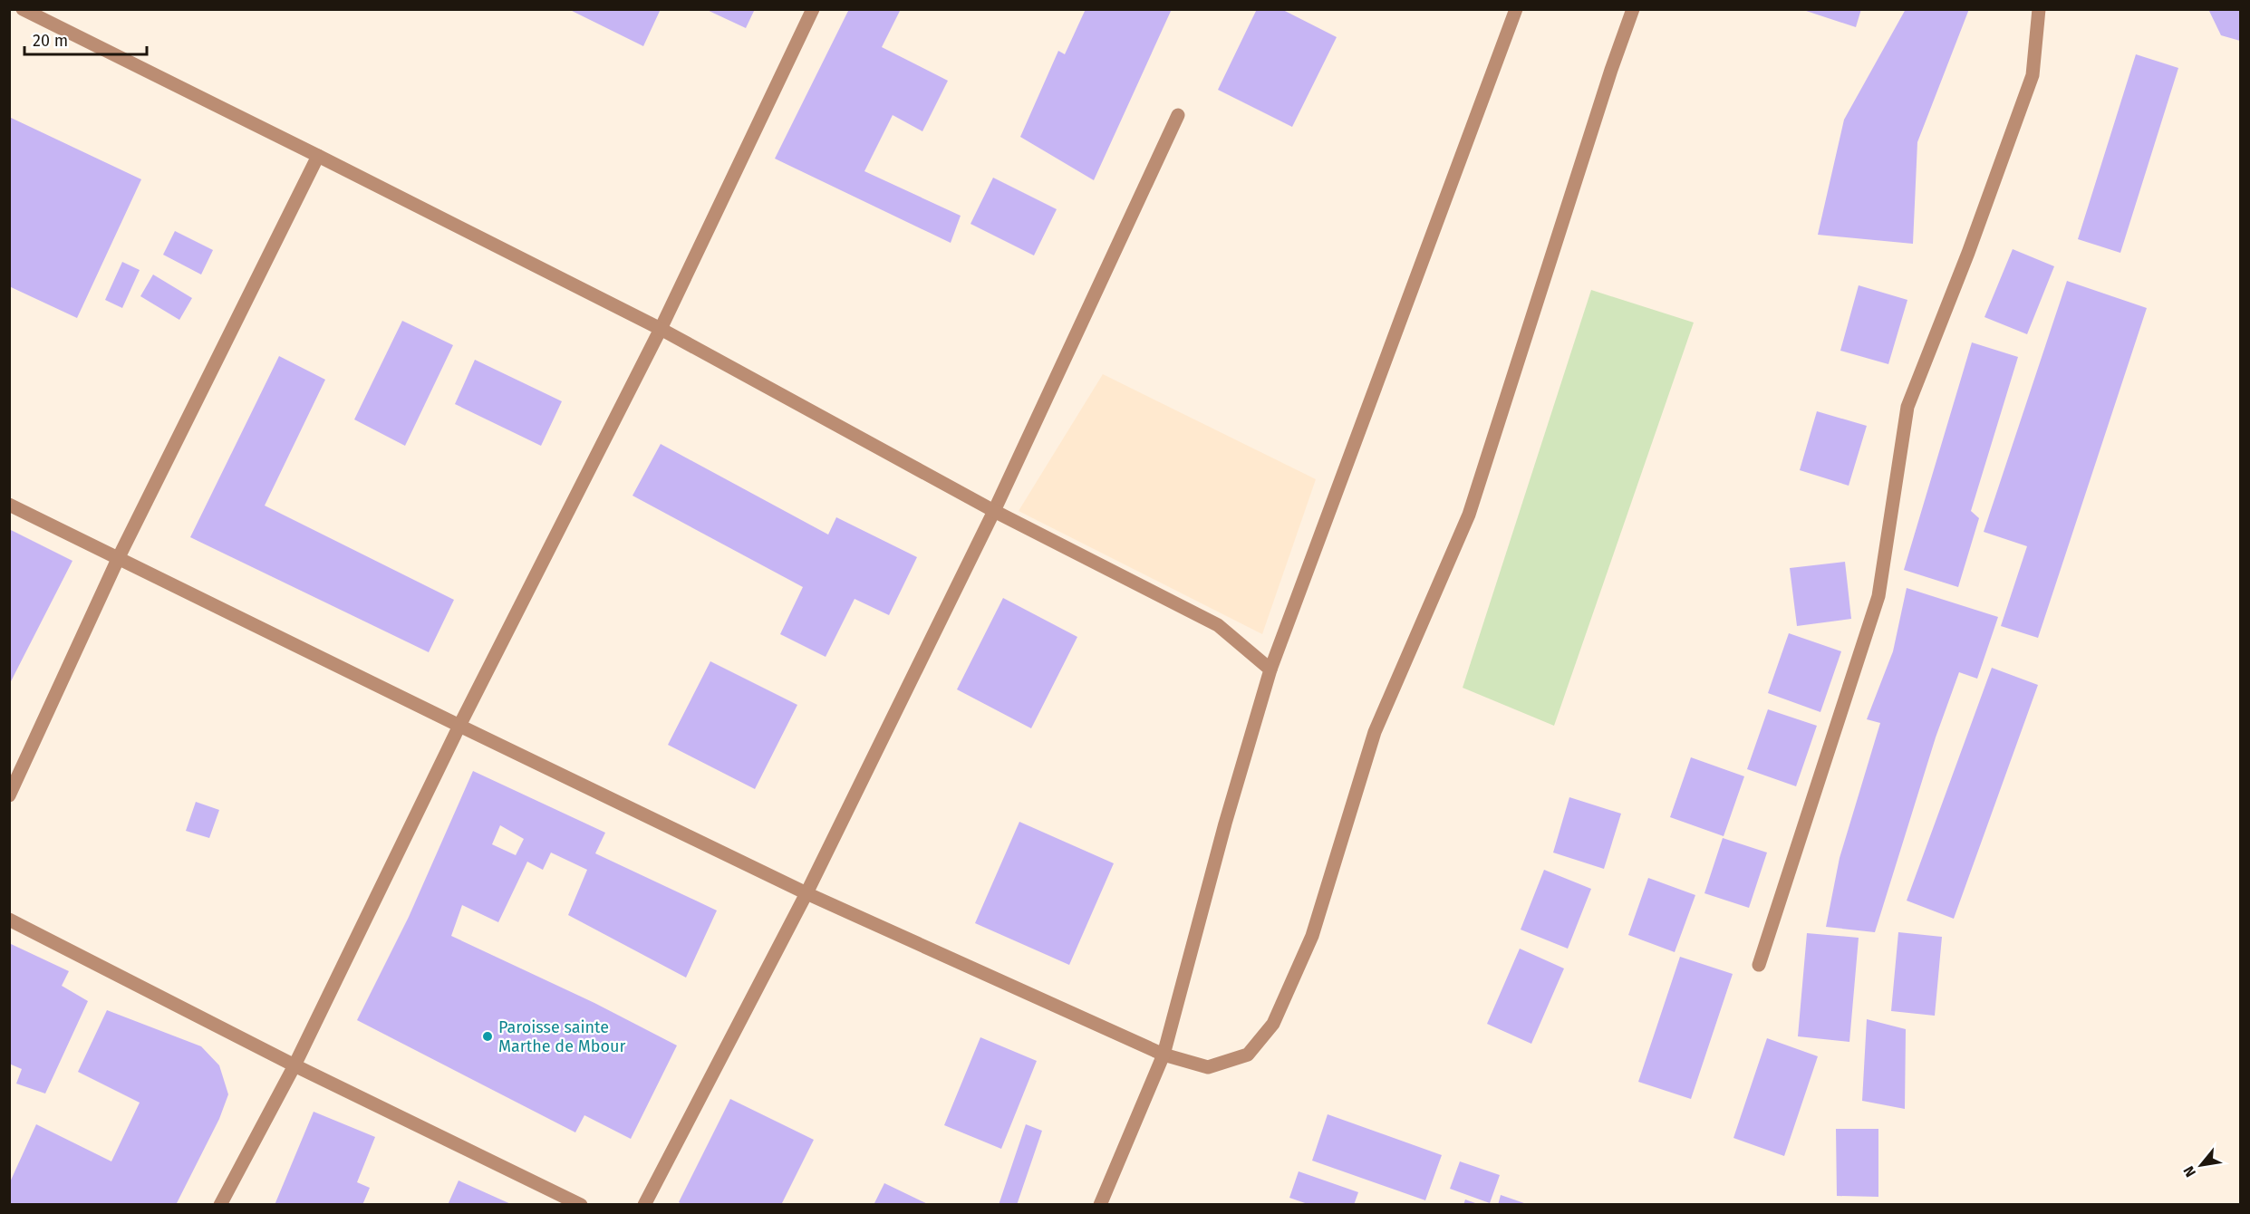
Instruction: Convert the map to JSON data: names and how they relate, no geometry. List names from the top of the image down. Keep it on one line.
{"places":["Paroisse sainte Marthe de Mbour"],"scale_bar":"20 m","north":"bottom left"}
